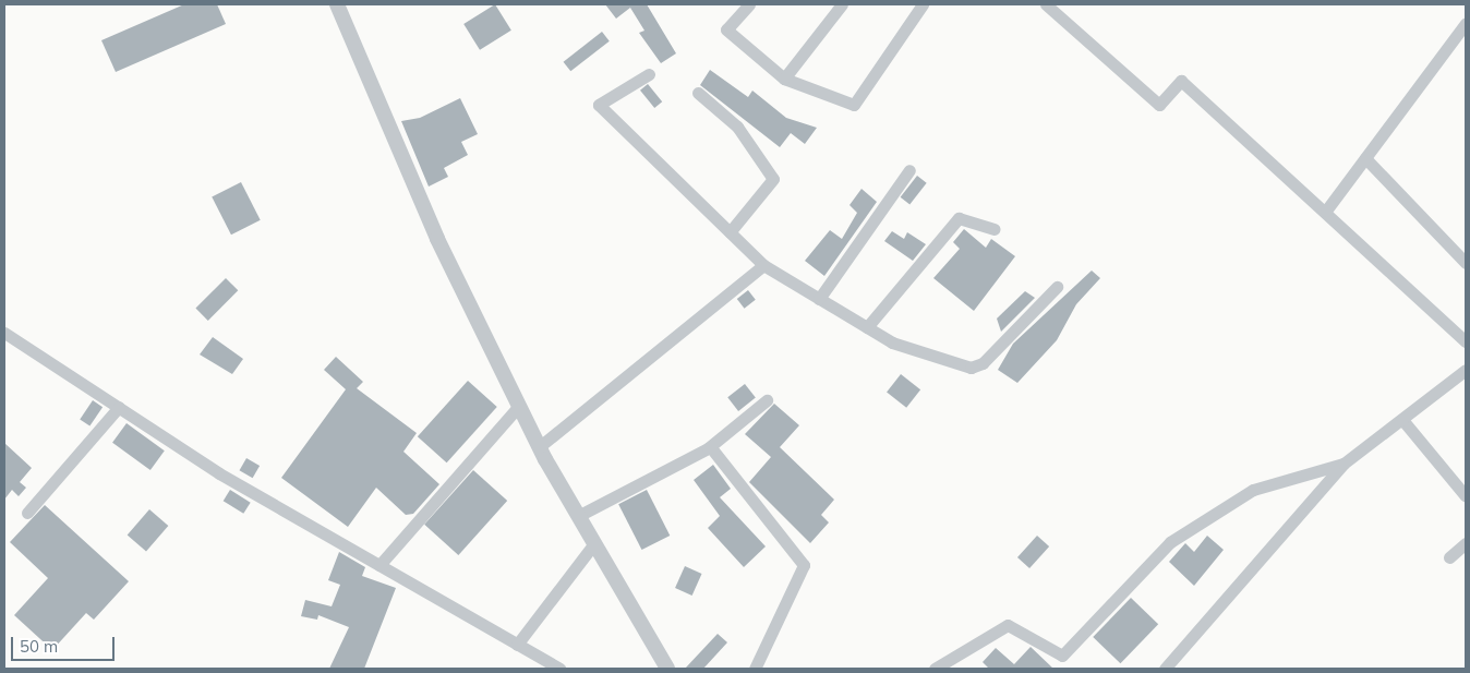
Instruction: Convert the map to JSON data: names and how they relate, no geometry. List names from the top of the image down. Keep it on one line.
{"scale_bar":"50 m"}
